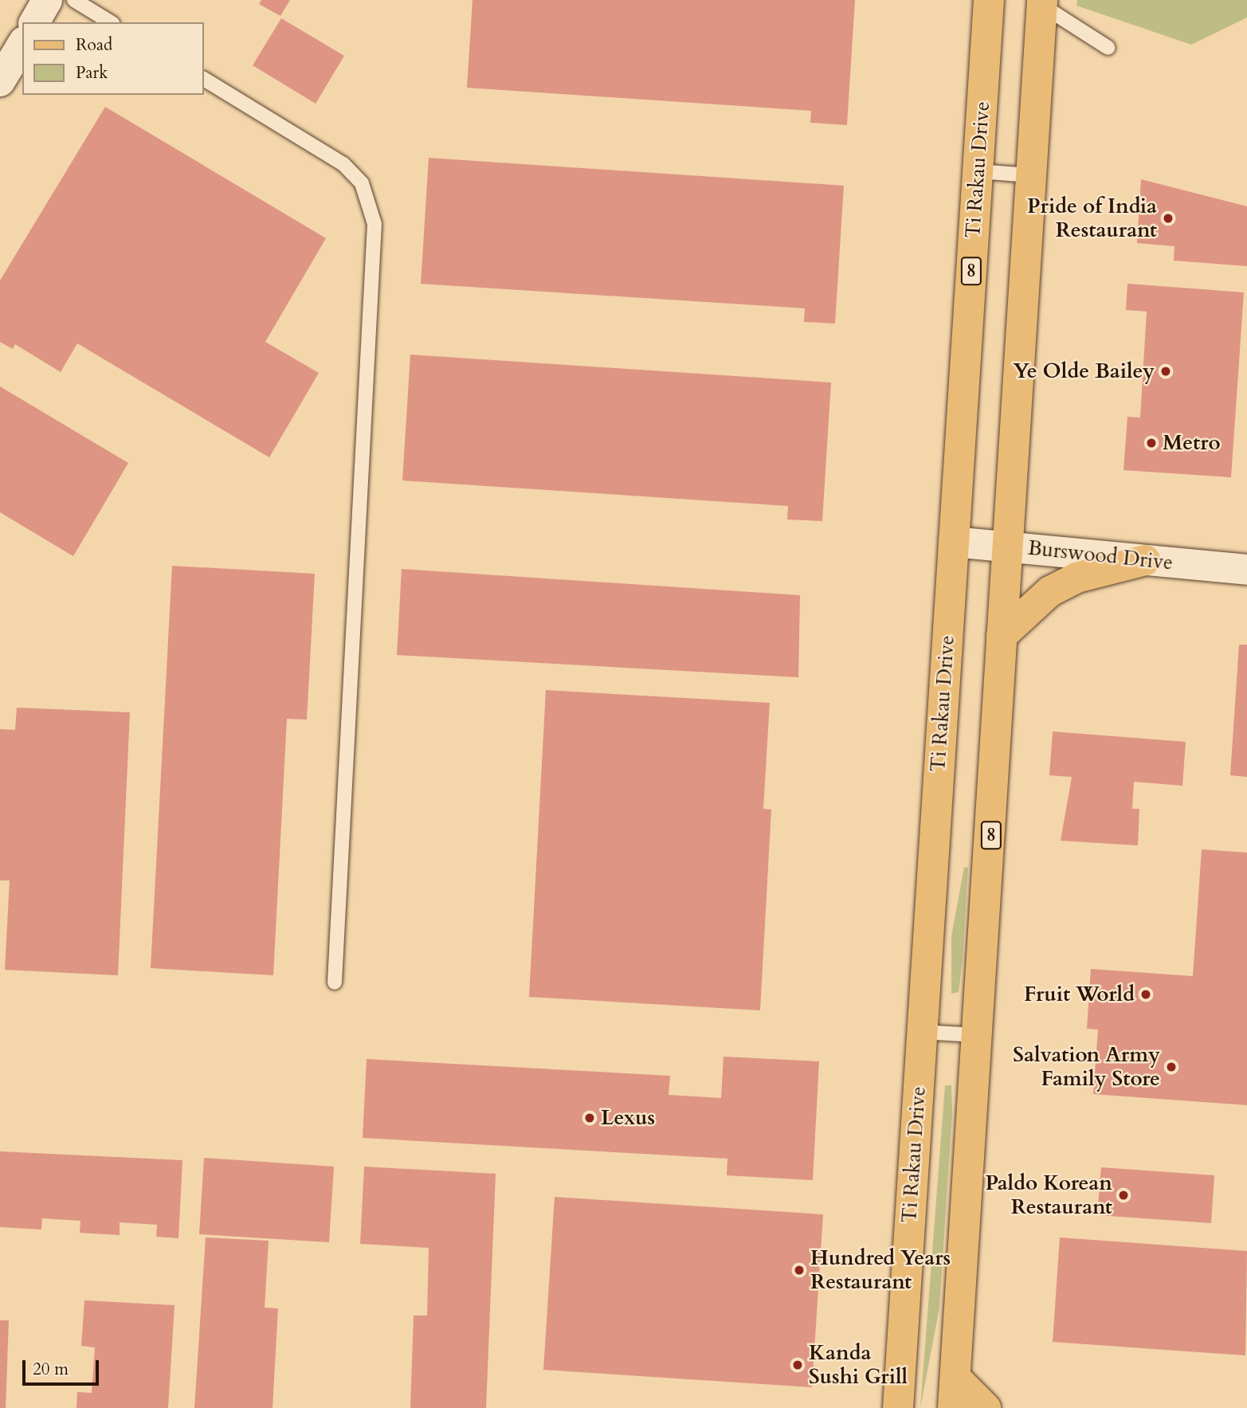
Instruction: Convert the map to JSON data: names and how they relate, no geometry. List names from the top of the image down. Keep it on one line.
{"streets":{"main road":["Ti Rakau Drive","8"],"street":["Burswood Drive"]},"crossings":[["Ti Rakau Drive","Burswood Drive"],["8","Burswood Drive"]],"places":["Pride of India Restaurant","Ye Olde Bailey","Metro","Fruit World","Salvation Army Family Store","Lexus","Paldo Korean Restaurant","Hundred Years Restaurant","Kanda Sushi Grill"],"legend":["Road","Park"],"scale_bar":"20 m"}
